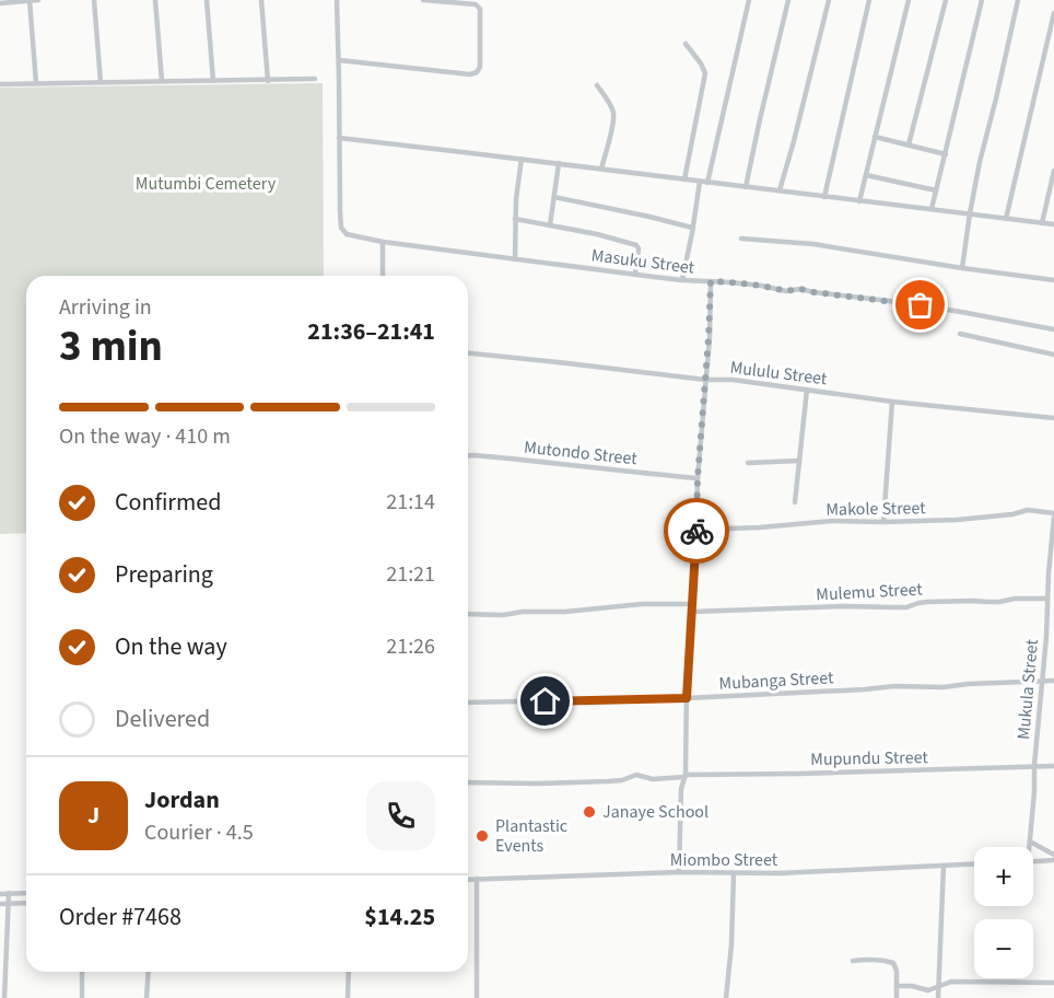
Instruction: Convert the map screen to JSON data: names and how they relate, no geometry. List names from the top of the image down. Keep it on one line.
{"streets":{"street":["Masuku Street","Mululu Street","Mutondo Street","Makole Street","Mulemu Street","Mubanga Street","Mukula Street","Mupundu Street","Miombo Street"]},"crossings":[["Makole Street","Mukula Street"],["Mulemu Street","Mukula Street"],["Mubanga Street","Mukula Street"],["Mukula Street","Mupundu Street"]],"parks":["Mutumbi Cemetery"],"places":["Janaye School","Plantastic Events"],"page":{"heading":["3 min","Arriving in","21:36–21:41"],"panel":["Jordan","Courier · 4.5","Order #7468","$14.25"],"bar":"On the way · 410 m","list":[["Confirmed","21:14"],["Preparing","21:21"],["On the way","21:26"],"Delivered"],"round":"J","map_buttons":["+","−"]}}
